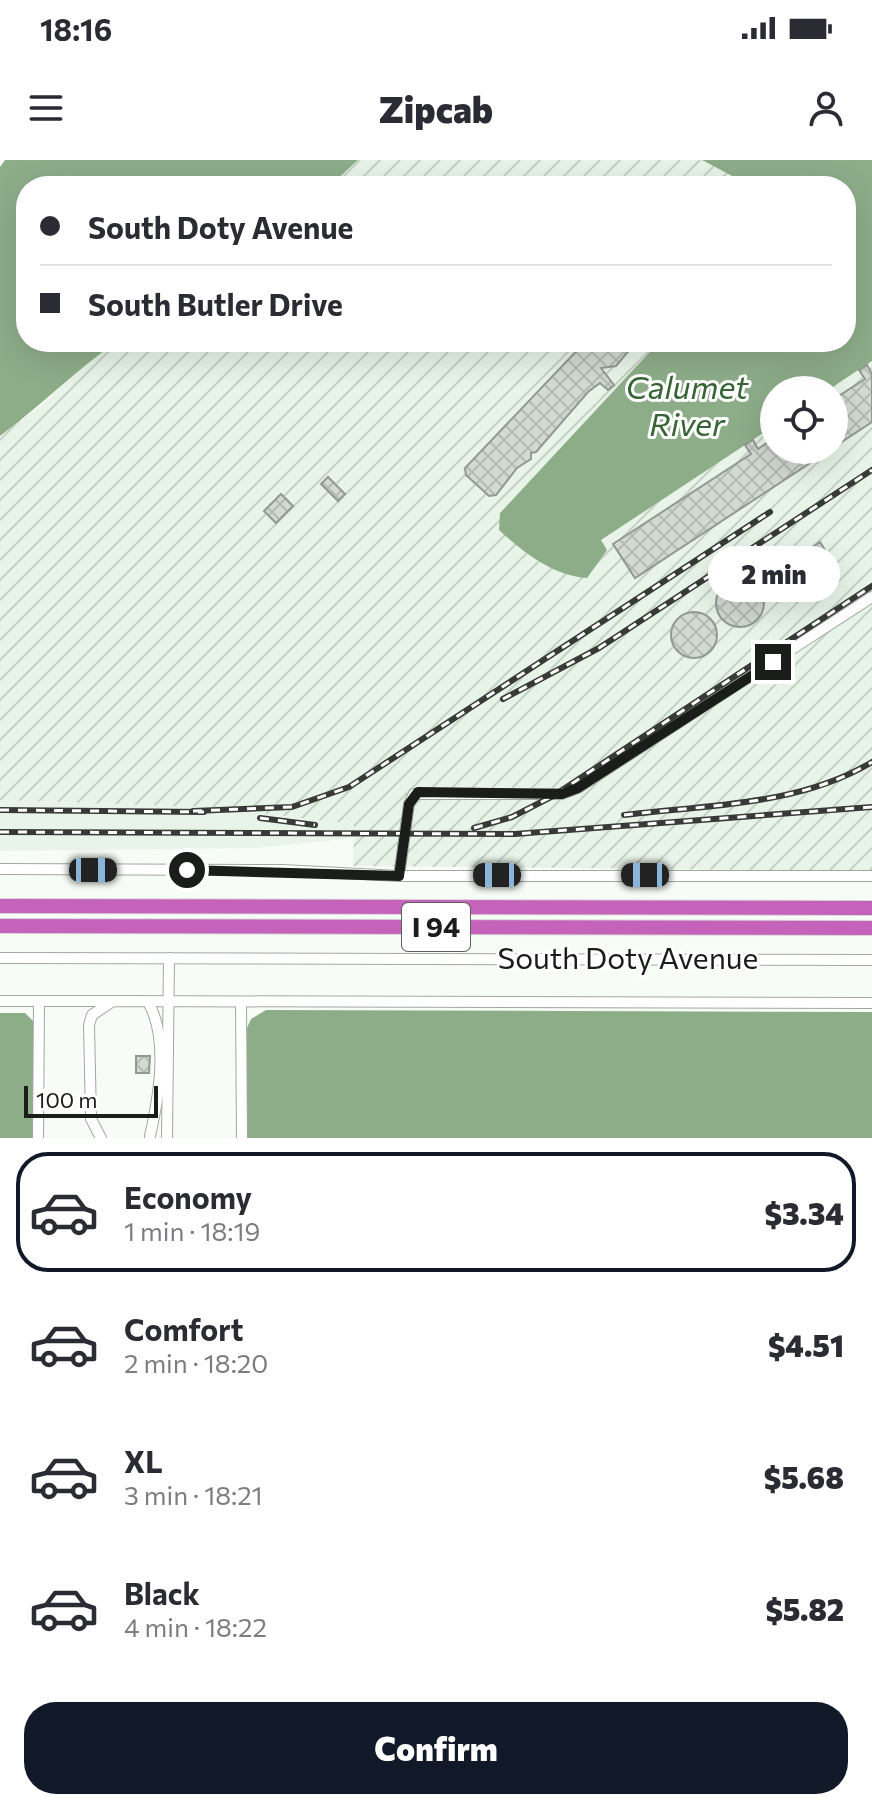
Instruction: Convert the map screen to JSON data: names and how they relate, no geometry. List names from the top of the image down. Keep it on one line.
{"streets":{"highway":["I 94"],"street":["South Doty Avenue"]},"water":["Calumet River"],"scale_bar":"100 m","page":{"status":"18:16","header":"Zipcab","banner":["South Doty Avenue","South Butler Drive"],"bubble":"2 min","scale":"100 m","list":[{"name":"Economy","note":"1 min · 18:19","value":"$3.34"},{"name":"Comfort","note":"2 min · 18:20","value":"$4.51"},{"name":"XL","note":"3 min · 18:21","value":"$5.68"},{"name":"Black","note":"4 min · 18:22","value":"$5.82"}],"buttons":"Confirm"}}
